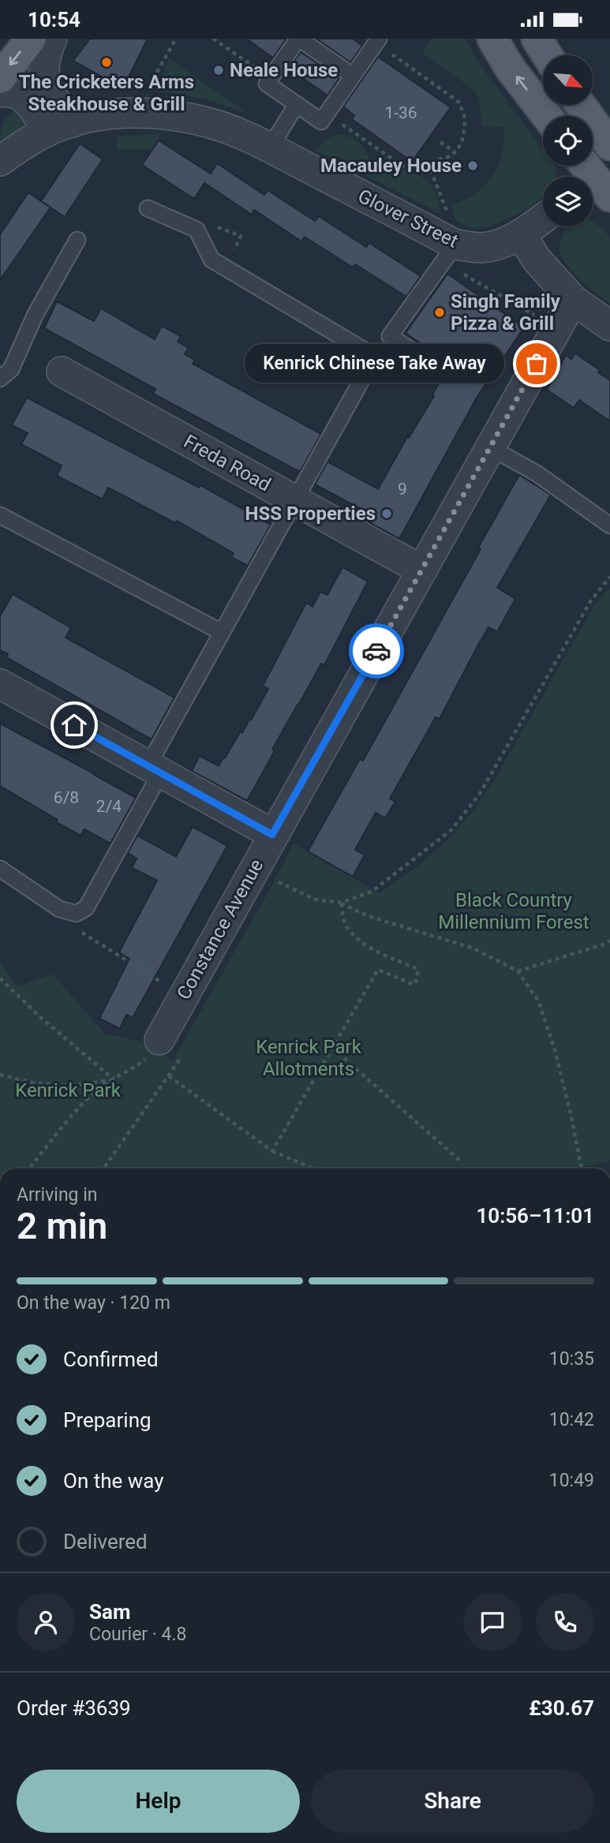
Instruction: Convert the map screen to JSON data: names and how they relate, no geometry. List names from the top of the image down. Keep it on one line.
{"streets":{"street":["Glover Street","Freda Road","Constance Avenue"]},"crossings":[["Freda Road","Constance Avenue"]],"parks":["Black Country Millennium Forest","Kenrick Park Allotments","Kenrick Park"],"places":["The Cricketers Arms Steakhouse & Grill","Neale House","Macauley House","Singh Family Pizza & Grill","Kenrick Chinese Take Away","HSS Properties"],"house_numbers":["1-36","9","6/8","2/4"],"north":"bottom right","page":{"status":"10:54","bubble":"Kenrick Chinese Take Away","heading":["2 min","Arriving in","10:56–11:01"],"panel":["Sam","Courier · 4.8","Order #3639","£30.67"],"bar":"On the way · 120 m","list":[["Confirmed","10:35"],["Preparing","10:42"],["On the way","10:49"],"Delivered"],"buttons":["Help","Share"]}}
